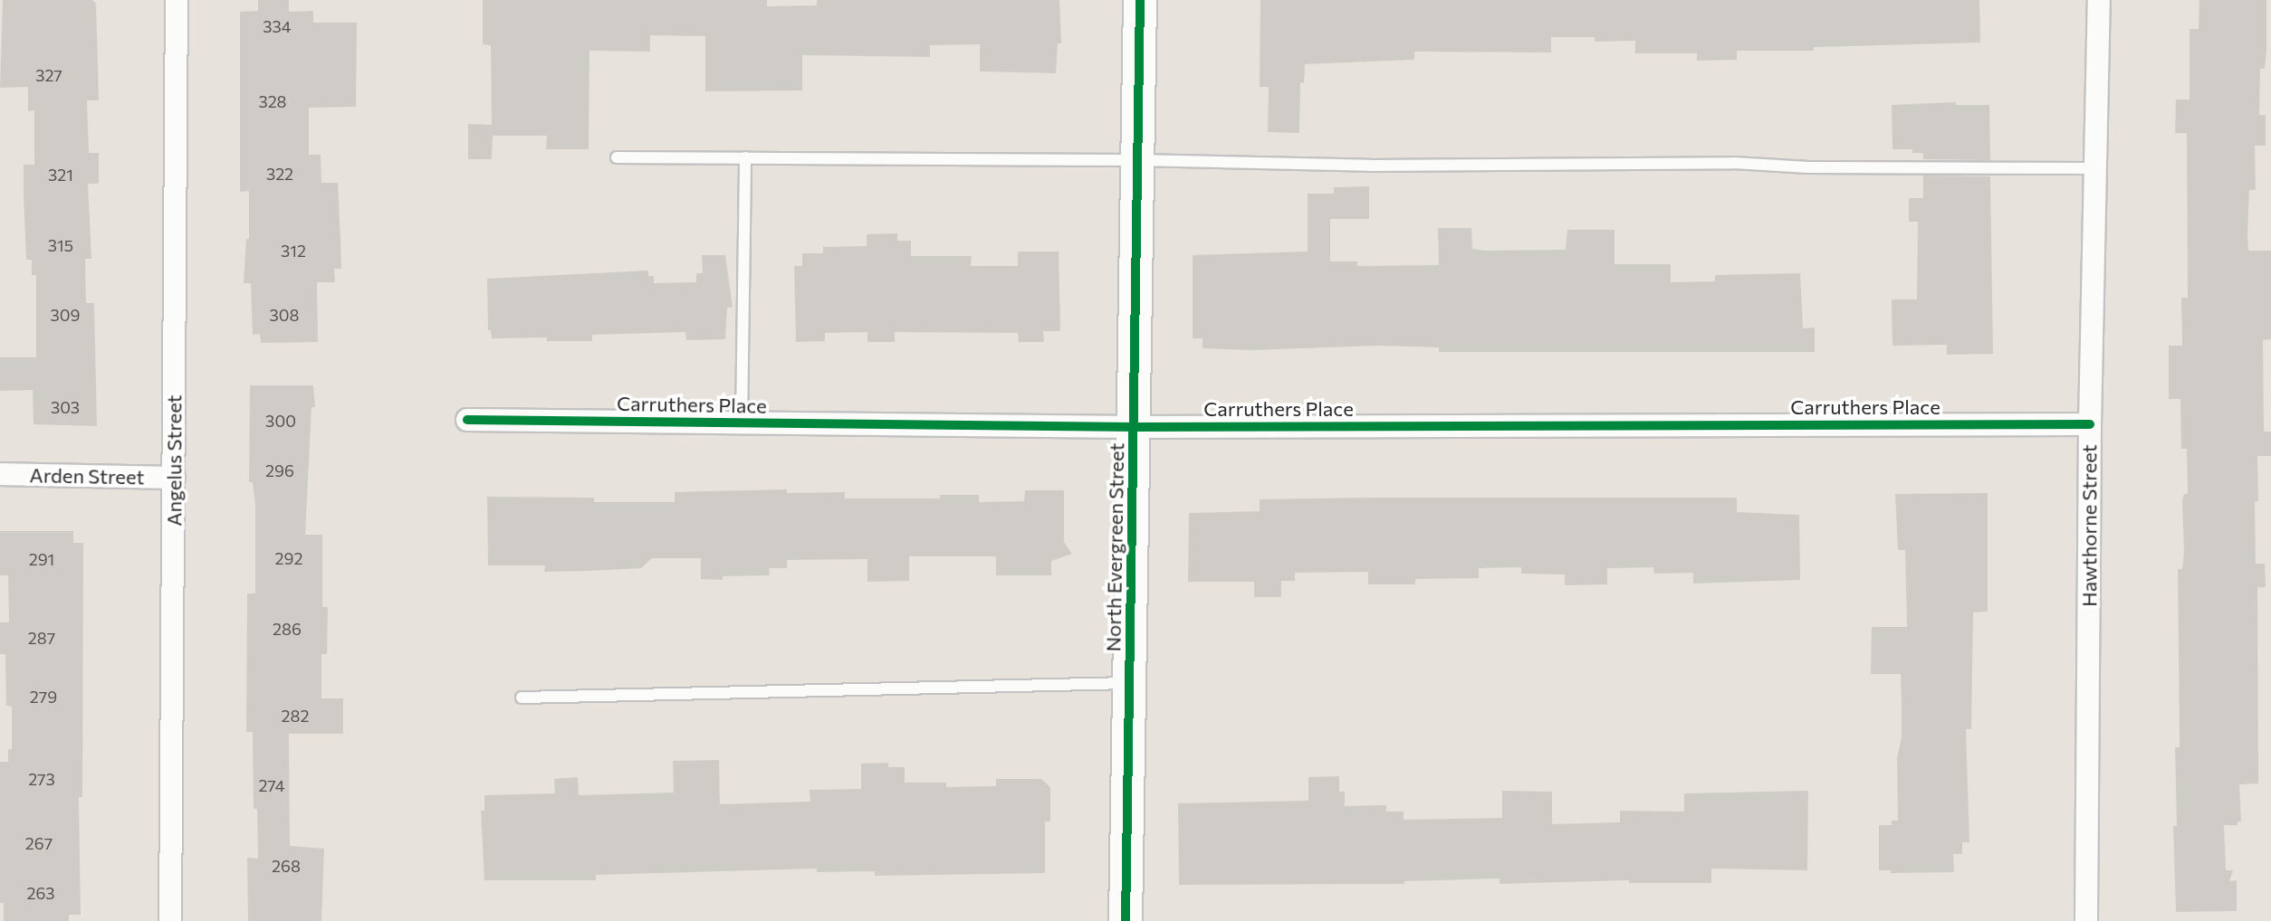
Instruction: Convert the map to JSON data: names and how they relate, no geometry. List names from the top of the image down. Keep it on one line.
{"streets":{"street":["Carruthers Place","Angelus Street","Arden Street","Hawthorne Street","North Evergreen Street"]},"crossings":[["Carruthers Place","Hawthorne Street"],["Carruthers Place","North Evergreen Street"],["Angelus Street","Arden Street"]],"house_numbers":["334","327","328","322","321","315","312","309","308","303","300","296","292","291","286","287","279","282","273","274","267","268","263"]}
